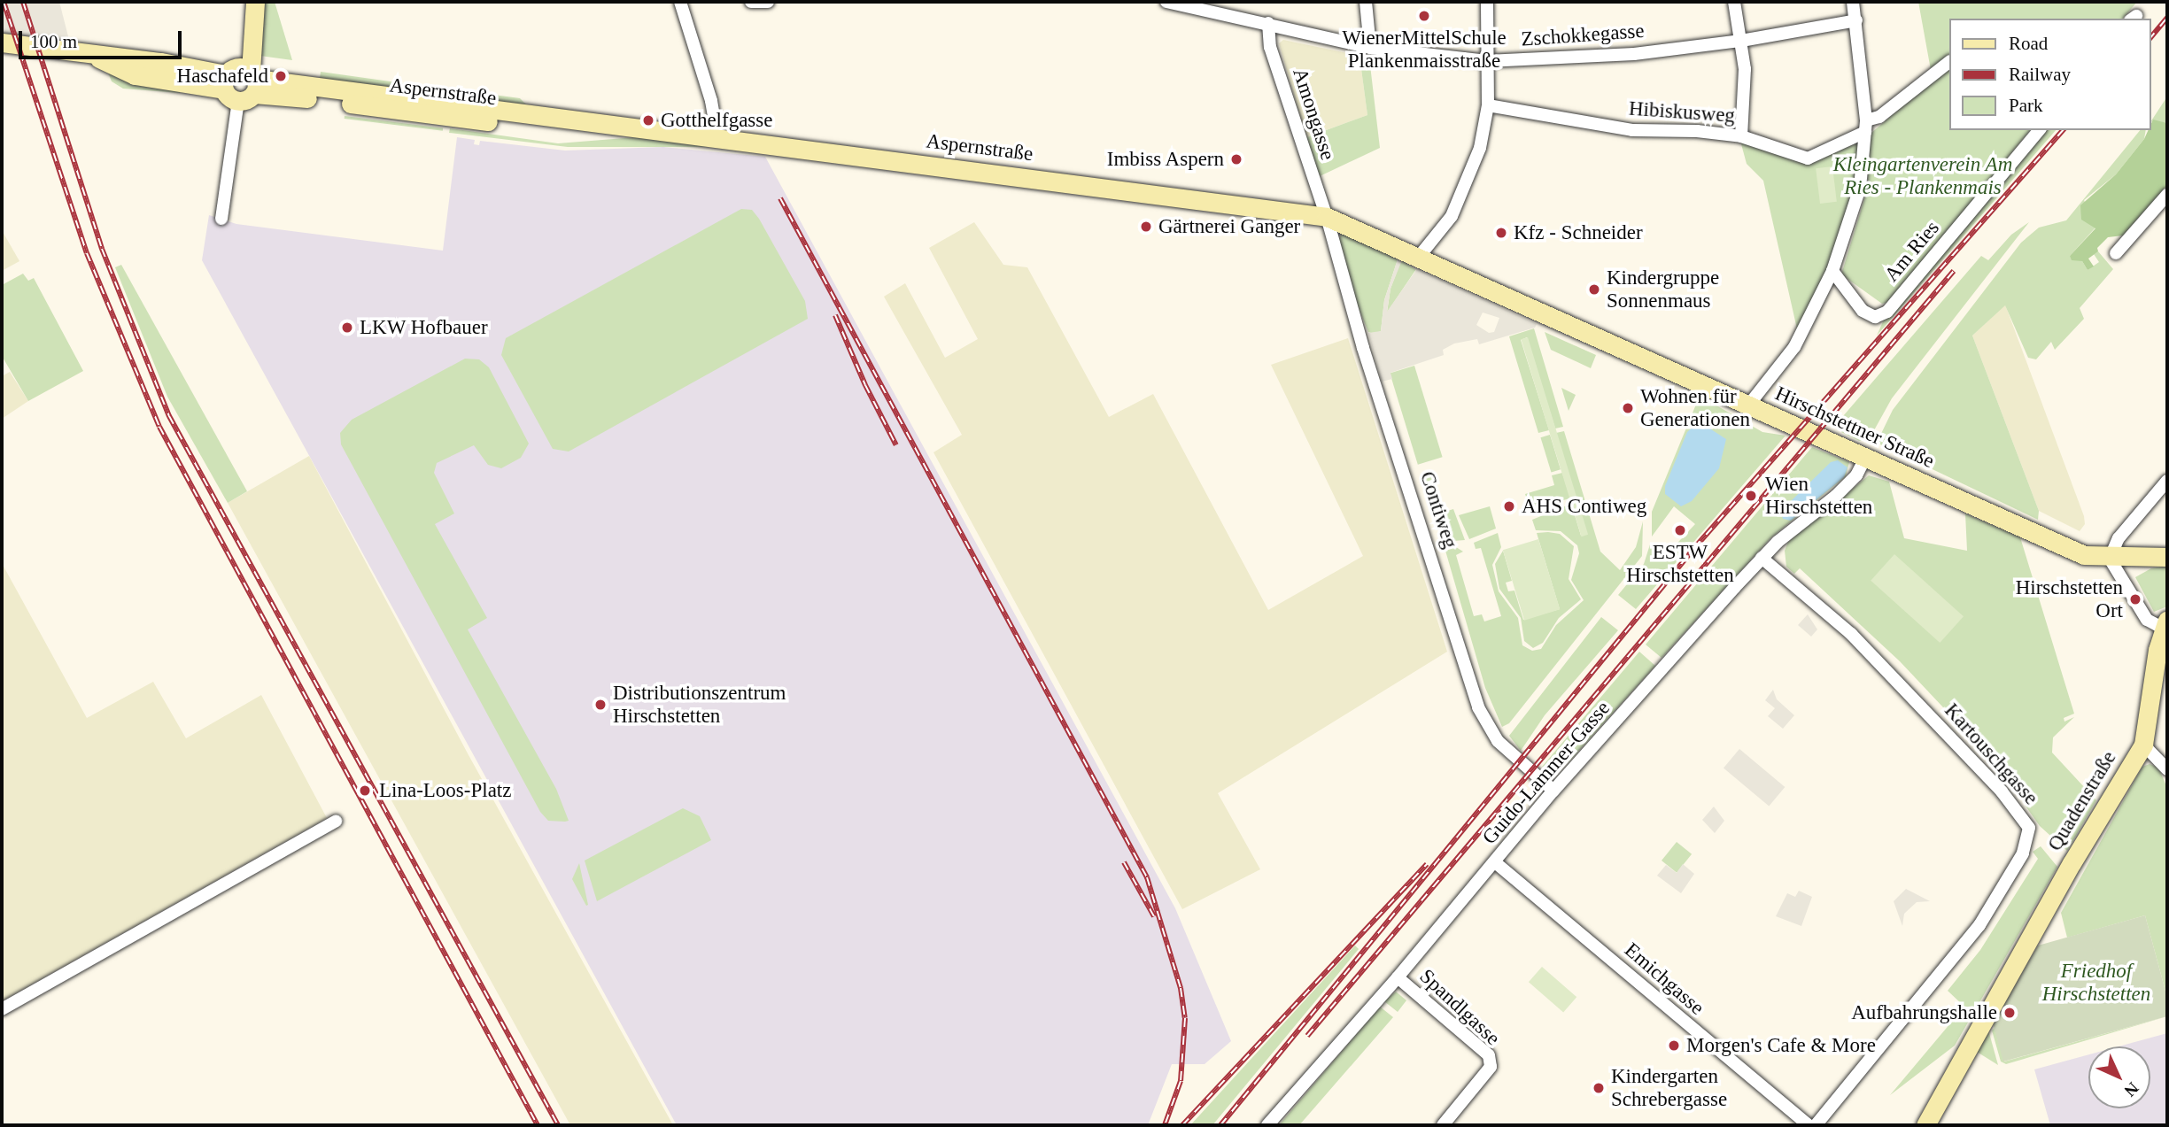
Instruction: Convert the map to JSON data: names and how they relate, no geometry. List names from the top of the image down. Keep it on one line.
{"streets":{"main road":["Aspernstraße","Hirschstettner Straße","Quadenstraße"],"street":["Zschokkegasse","Hibiskusweg","Amongasse","Am Ries","Contiweg","Kartouschgasse","Guido-Lammer-Gasse","Emichgasse","Spandlgasse"]},"crossings":[["Zschokkegasse","Amongasse"],["Aspernstraße","Amongasse"],["Aspernstraße","Hirschstettner Straße"],["Aspernstraße","Contiweg"],["Amongasse","Hirschstettner Straße"],["Amongasse","Contiweg"],["Hirschstettner Straße","Contiweg"],["Hirschstettner Straße","Guido-Lammer-Gasse"],["Contiweg","Guido-Lammer-Gasse"],["Kartouschgasse","Guido-Lammer-Gasse"],["Guido-Lammer-Gasse","Emichgasse"],["Guido-Lammer-Gasse","Spandlgasse"]],"parks":["Kleingartenverein Am Ries - Plankenmais","Friedhof Hirschstetten"],"places":["WienerMittelSchule Plankenmaisstraße","Haschafeld","Gotthelfgasse","Imbiss Aspern","Gärtnerei Ganger","Kfz - Schneider","Kindergruppe Sonnenmaus","LKW Hofbauer","Wohnen für Generationen","Wien Hirschstetten","AHS Contiweg","ESTW Hirschstetten","Hirschstetten Ort","Distributionszentrum Hirschstetten","Lina-Loos-Platz","Aufbahrungshalle","Morgen's Cafe & More","Kindergarten Schrebergasse"],"legend":["Road","Railway","Park"],"scale_bar":"100 m","north":"bottom right"}
